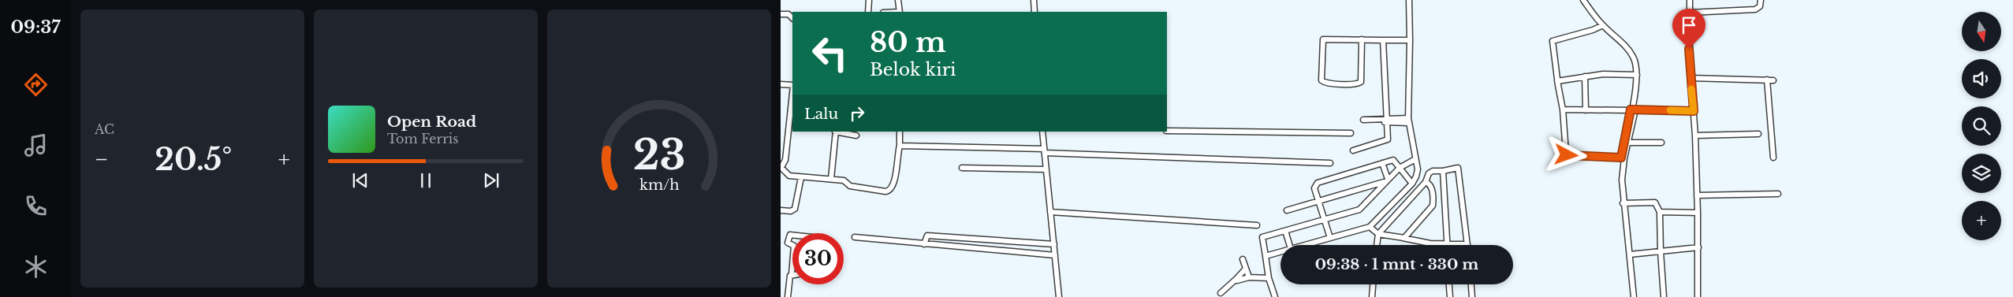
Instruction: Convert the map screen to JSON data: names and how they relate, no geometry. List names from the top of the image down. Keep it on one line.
{"north":"bottom","page":{"tabs":"09:37","tile":"AC","map_buttons":"+","turn":["80 m","Belok kiri"],"then":"Lalu","song":["Open Road","Tom Ferris"],"heat":["−","20.5°","+"],"limit":"30","trip":"09:38 · 1 mnt · 330 m","gauge":["23","km/h"]}}
